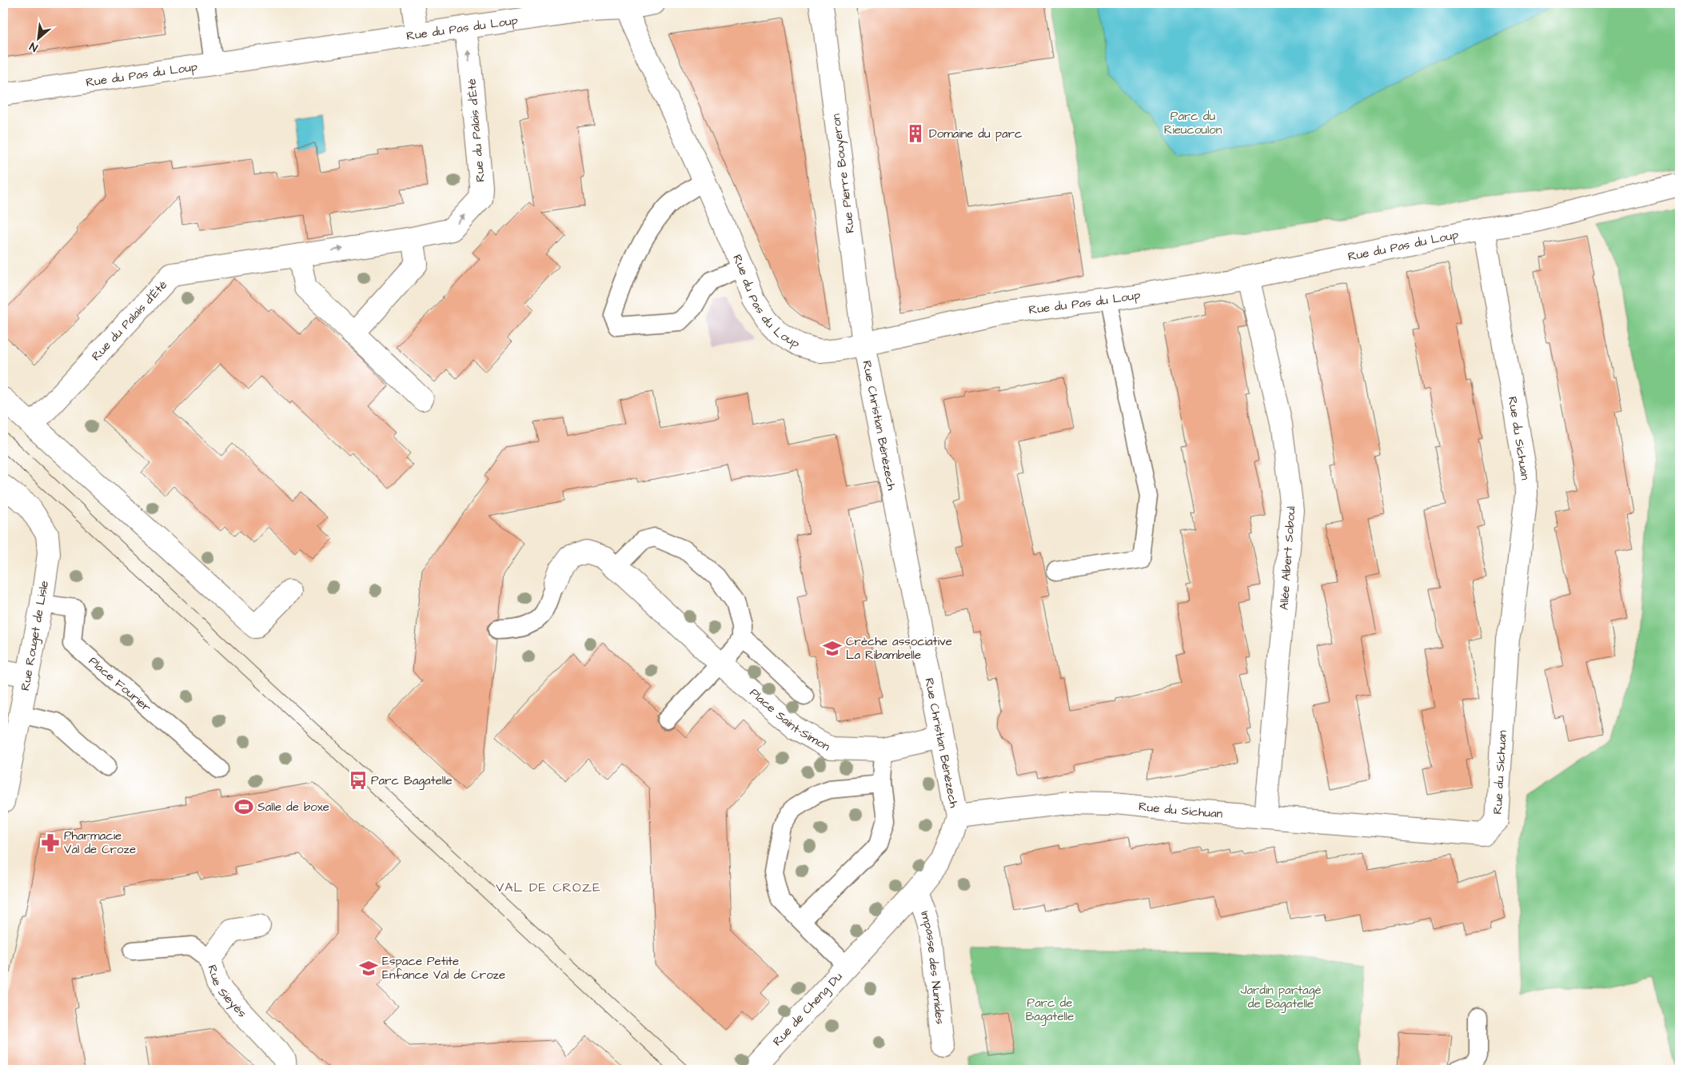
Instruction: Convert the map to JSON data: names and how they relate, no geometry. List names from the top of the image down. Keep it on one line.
{"streets":{"street":["Rue du Pas du Loup","Rue du Palais d'Été","Rue Pierre Bouyeron","Rue Christian Bénézech","Rue du Sichuan","Allée Albert Soboul","Rue Rouget de Lisle","Place Saint-Simon","Impasse des Numides","Rue Sieyès","Rue de Cheng Du"],"lane":["Place Fourier"]},"crossings":[["Rue du Pas du Loup","Rue du Palais d'Été"],["Rue du Pas du Loup","Rue Pierre Bouyeron"],["Rue du Pas du Loup","Rue Christian Bénézech"],["Rue du Pas du Loup","Rue du Sichuan"],["Rue du Pas du Loup","Allée Albert Soboul"],["Rue Pierre Bouyeron","Rue Christian Bénézech"],["Rue Christian Bénézech","Rue du Sichuan"],["Rue Christian Bénézech","Place Saint-Simon"],["Rue Christian Bénézech","Impasse des Numides"],["Rue Christian Bénézech","Rue de Cheng Du"],["Rue du Sichuan","Allée Albert Soboul"],["Rue Rouget de Lisle","Place Fourier"]],"districts":["VAL DE CROZE"],"parks":["Parc du Rieucoulon","Jardin partagé de Bagatelle","Parc de Bagatelle"],"places":{"building":["Domaine du parc"],"school or university":["Crèche associative La Ribambelle","Espace Petite Enfance Val de Croze"],"bus stop":["Parc Bagatelle"],"sports":["Salle de boxe"],"pharmacy":["Pharmacie Val de Croze"]},"north":"bottom left"}
